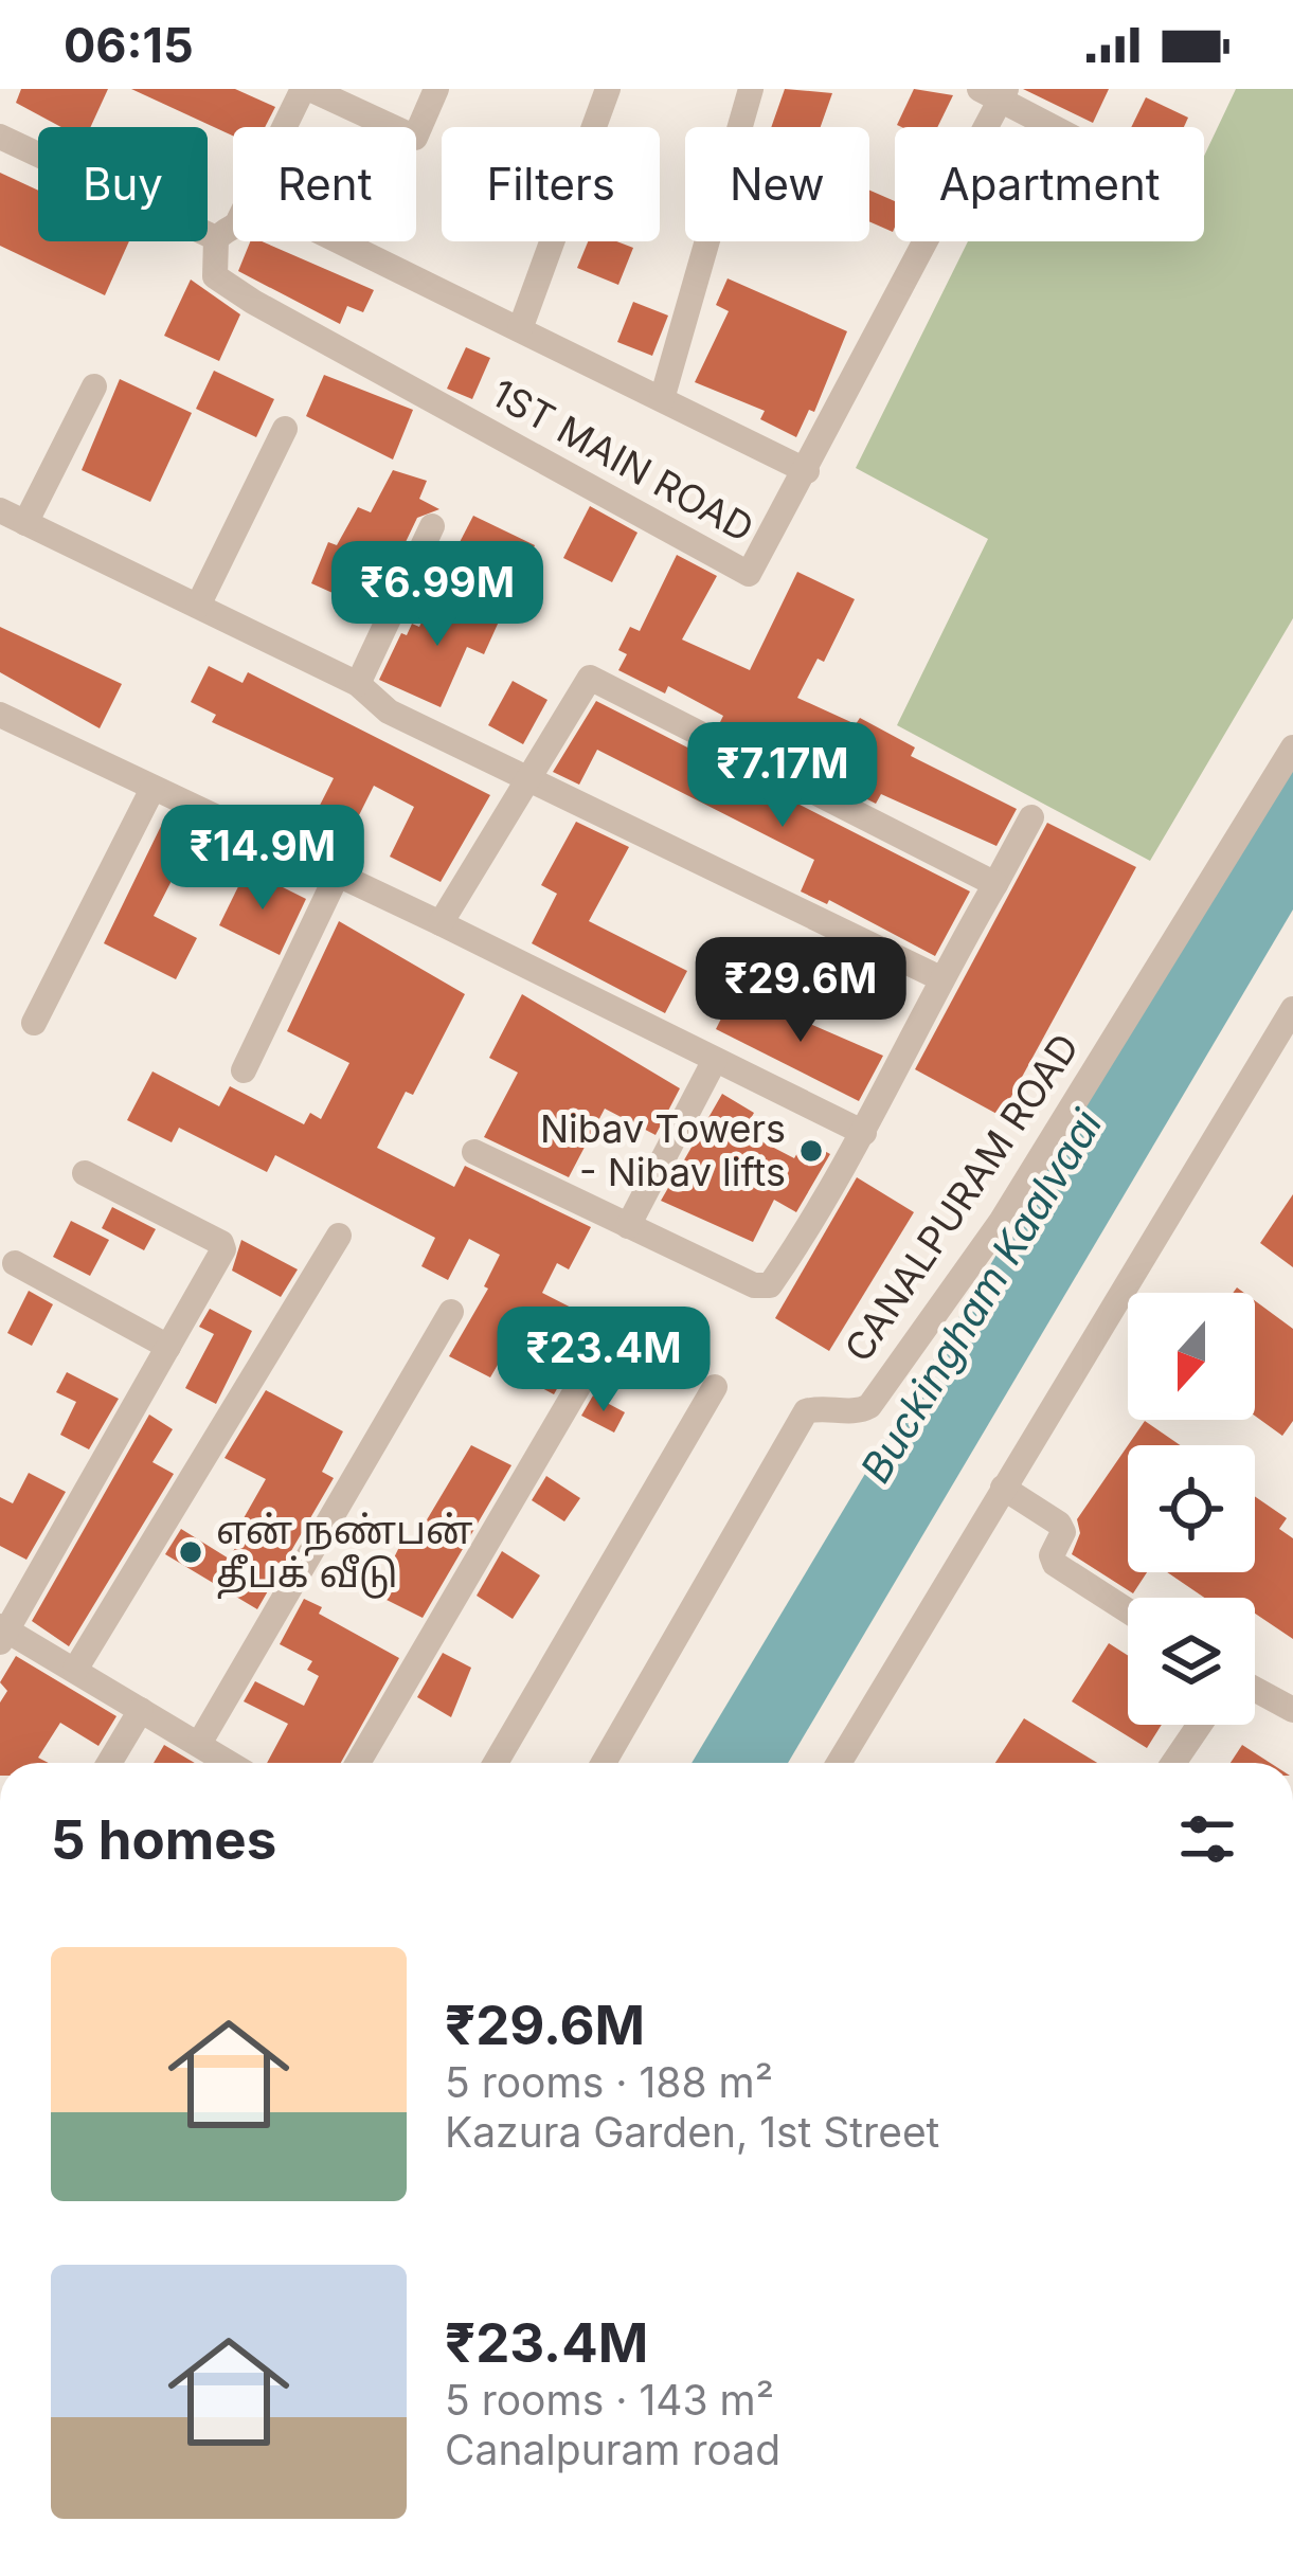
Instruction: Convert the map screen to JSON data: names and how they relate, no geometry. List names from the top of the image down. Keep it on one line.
{"streets":{"street":["1ST MAIN ROAD","CANALPURAM ROAD"]},"water":["Buckingham Kaalvaai"],"places":["Nibav Towers - Nibav lifts","என் நண்பன் தீபக் வீடு"],"north":"bottom","page":{"status":"06:15","chip":["Buy","Rent","Filters","New","Apartment"],"price":["₹6.99M","₹7.17M","₹14.9M","₹29.6M","₹23.4M"],"heading":"5 homes","list":[{"name":"₹29.6M","note":"5 rooms · 188 m² · Kazura Garden, 1st Street"},{"name":"₹23.4M","note":"5 rooms · 143 m² · Canalpuram road"}]}}
